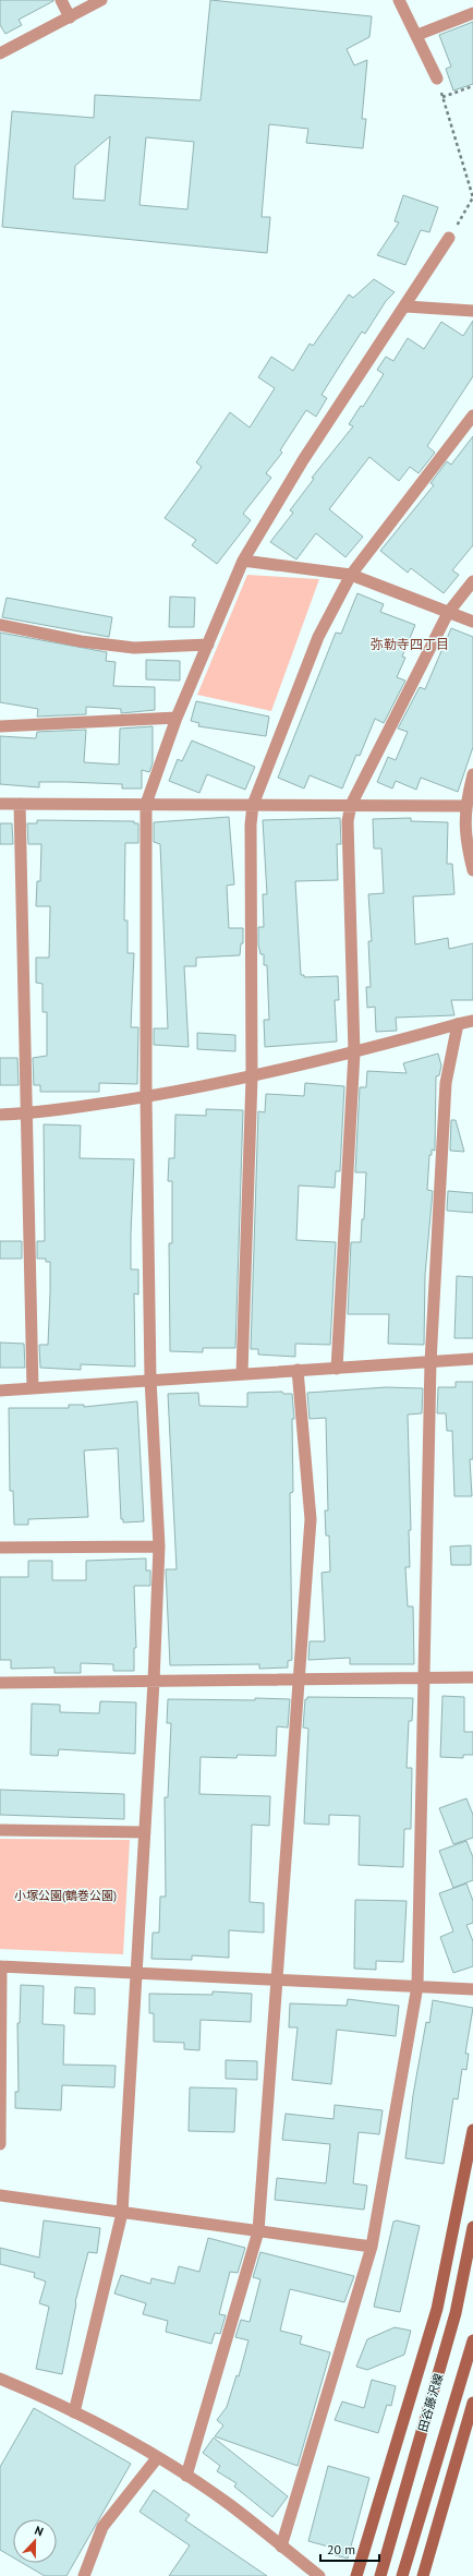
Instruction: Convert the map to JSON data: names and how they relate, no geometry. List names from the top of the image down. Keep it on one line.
{"streets":{"main road":["田谷藤沢線"]},"districts":["弥勒寺四丁目"],"parks":["小塚公園(鶴巻公園)"],"scale_bar":"20 m","north":"top"}
